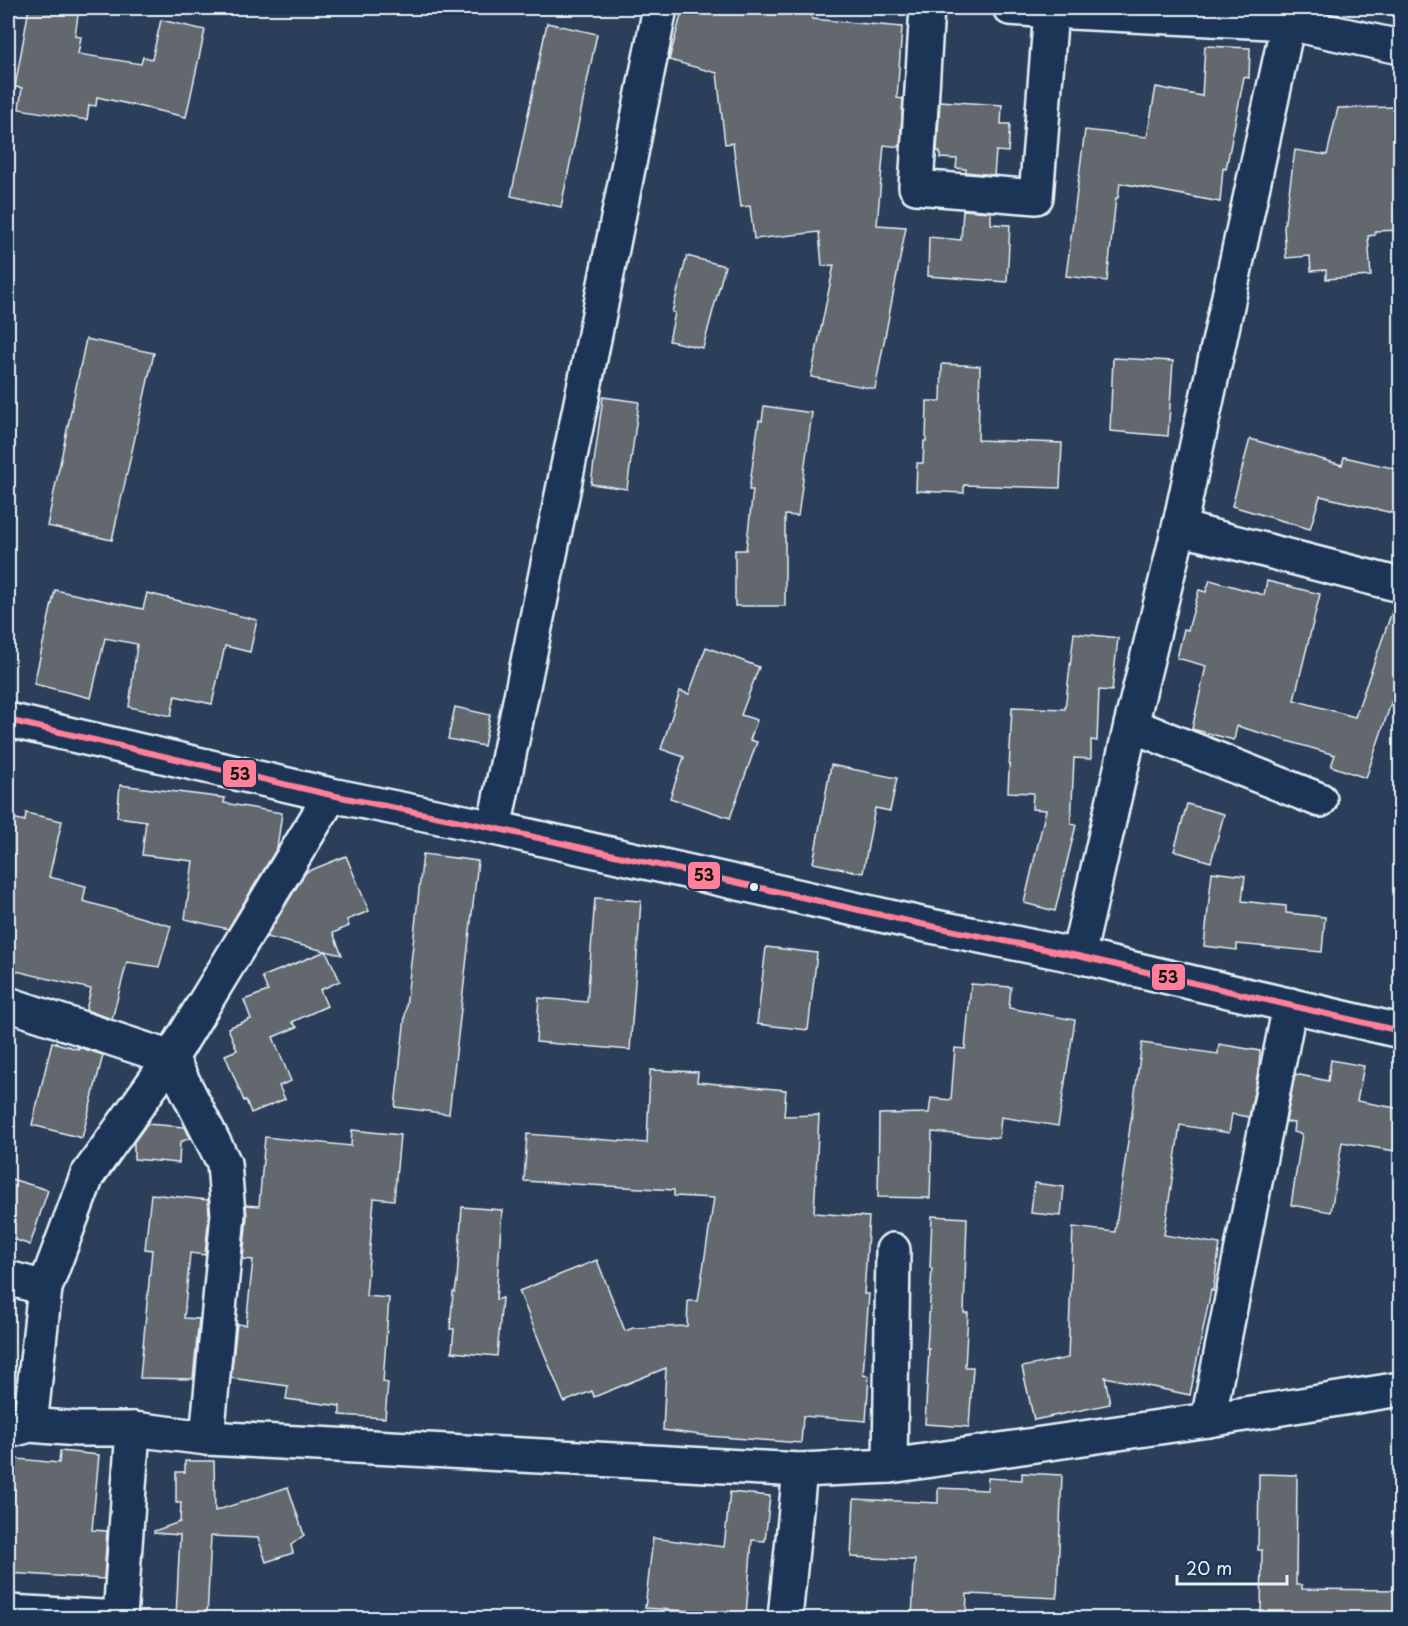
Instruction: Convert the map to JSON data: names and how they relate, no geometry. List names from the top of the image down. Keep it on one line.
{"lines":["transit line 53"],"scale_bar":"20 m"}
